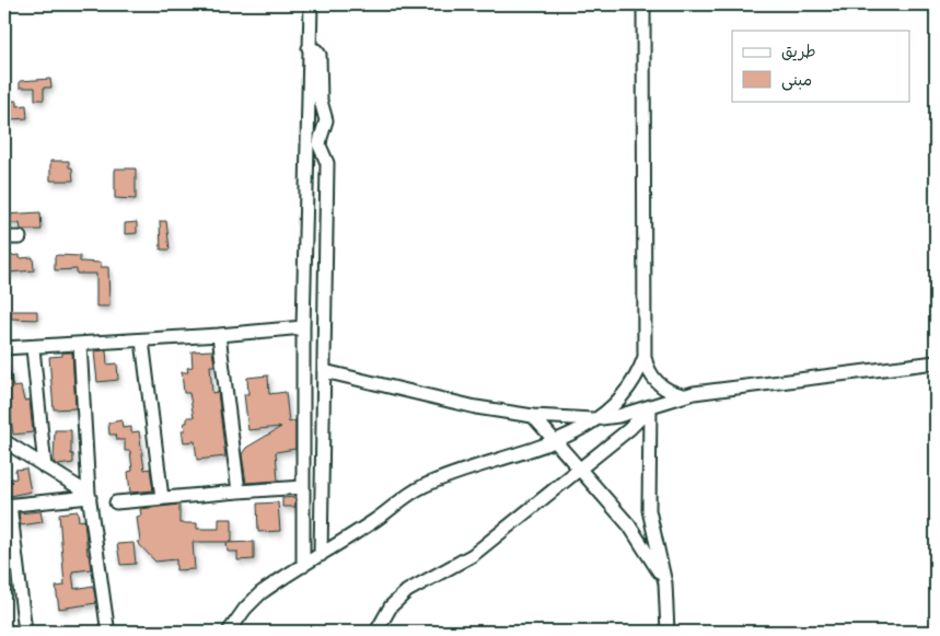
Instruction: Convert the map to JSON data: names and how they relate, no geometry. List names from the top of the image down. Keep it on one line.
{"legend":["طريق","مبنى"]}
